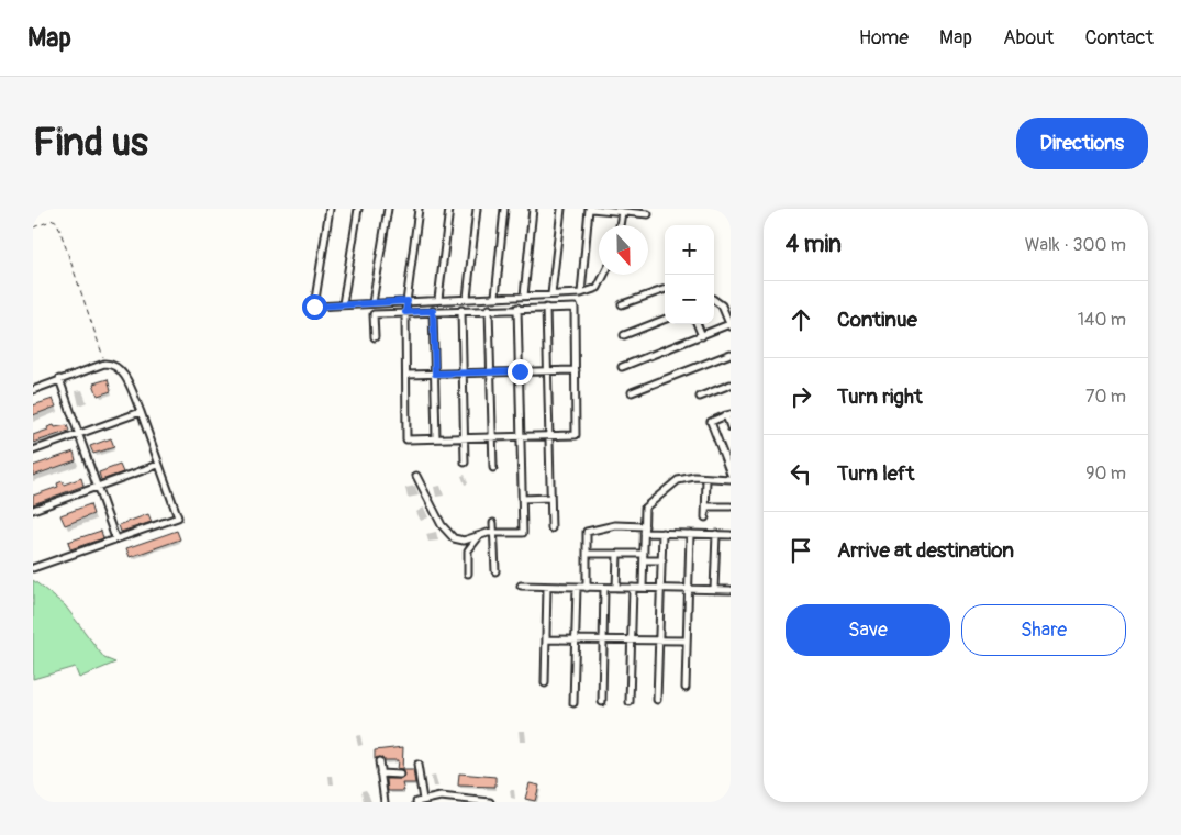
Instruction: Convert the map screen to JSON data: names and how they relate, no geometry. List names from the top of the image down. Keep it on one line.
{"north":"bottom","page":{"header":"Map","nav":["Home","Map","About","Contact"],"buttons":["Directions",["Save","Share"]],"title":"Find us","heading":["4 min","Walk · 300 m"],"map_buttons":["+","−"],"list":[["Continue","140 m"],["Turn right","70 m"],["Turn left","90 m"],"Arrive at destination"]}}
